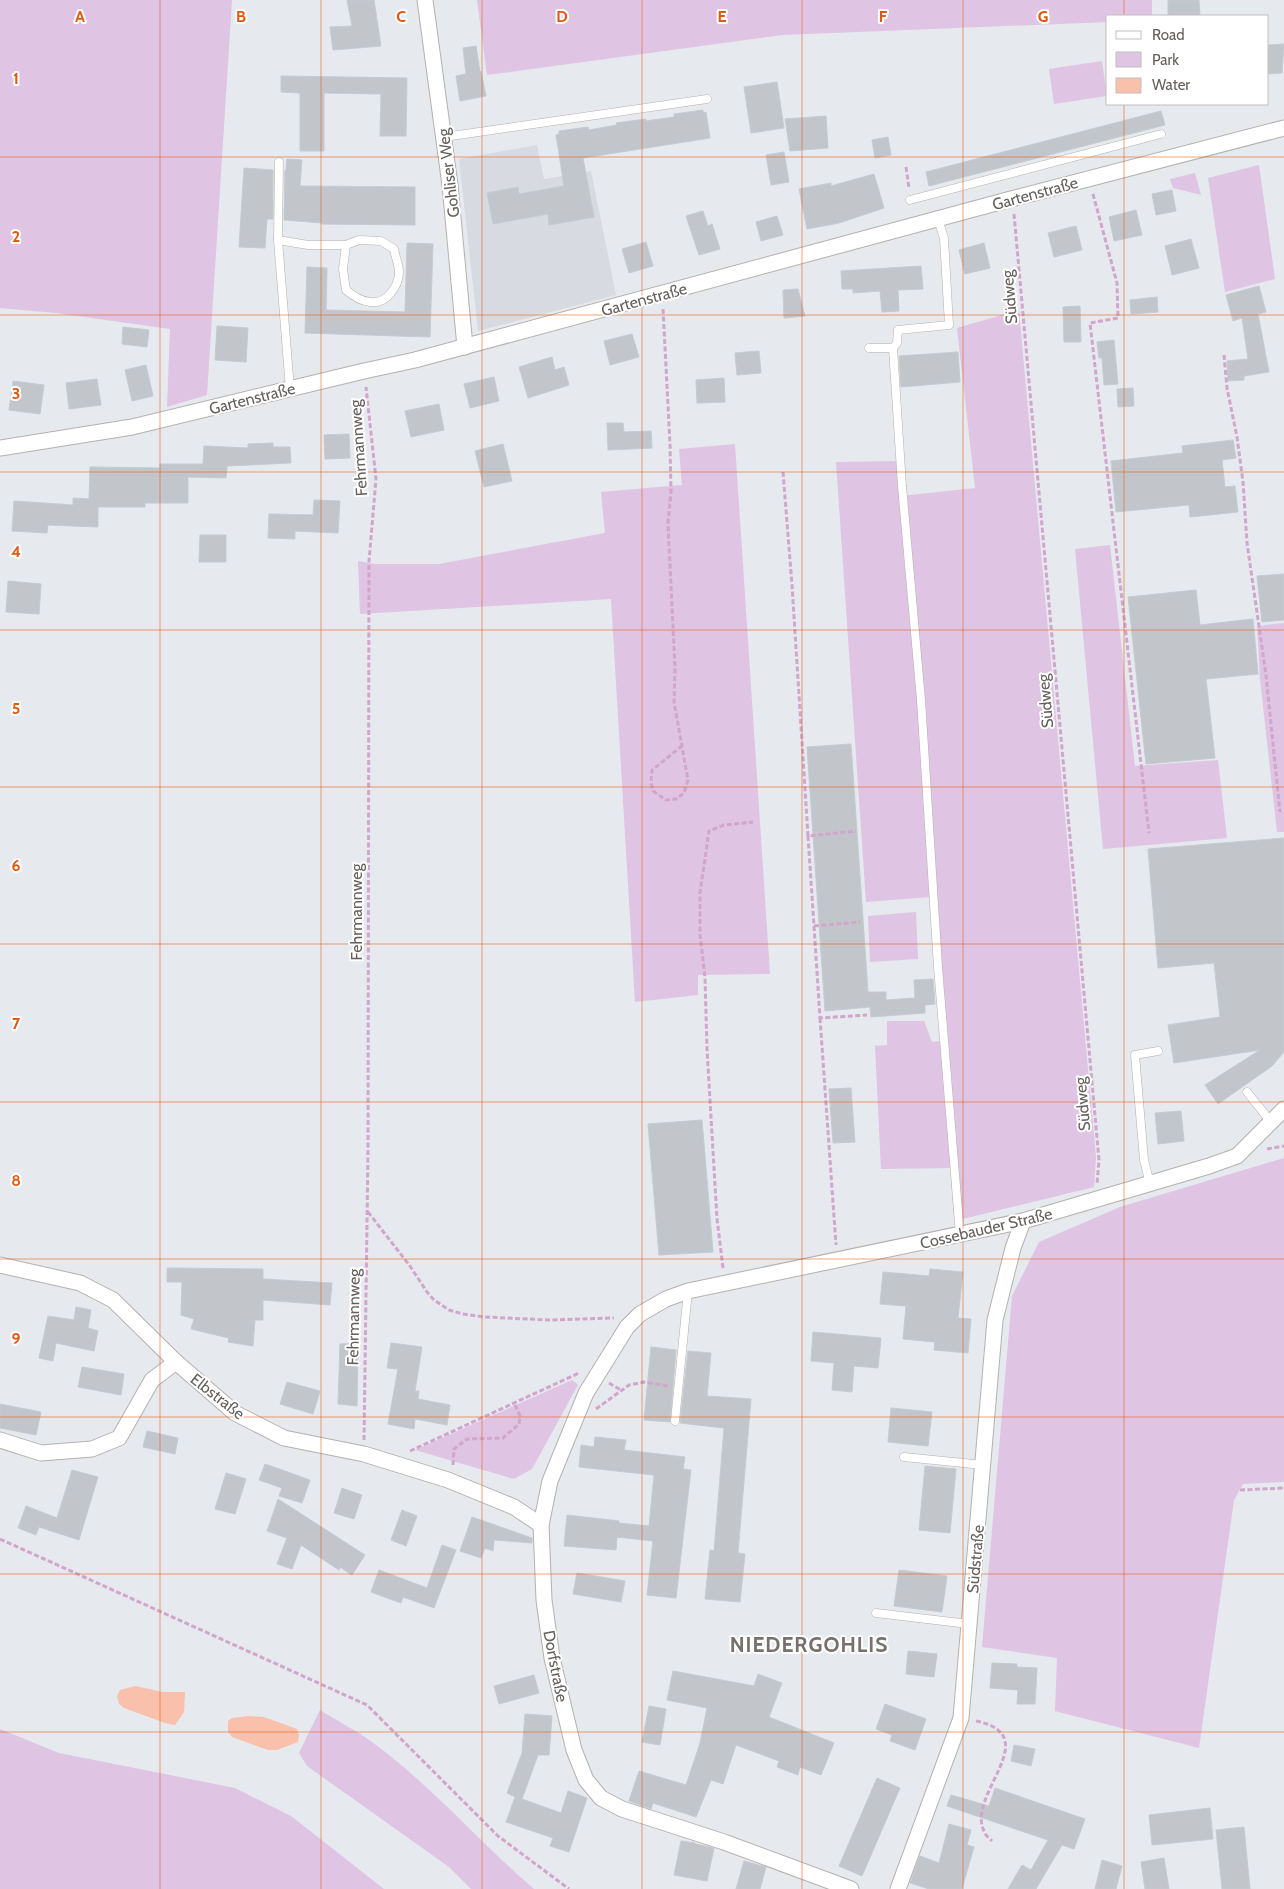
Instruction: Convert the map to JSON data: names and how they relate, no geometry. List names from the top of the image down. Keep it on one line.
{"streets":{"street":["Gohliser Weg","Gartenstraße","Cossebauder Straße","Elbstraße","Südstraße","Dorfstraße"],"path":["Südweg","Fehrmannweg"]},"crossings":[["Gohliser Weg","Gartenstraße"],["Gartenstraße","Südweg"],["Gartenstraße","Fehrmannweg"],["Südweg","Cossebauder Straße"],["Fehrmannweg","Elbstraße"],["Cossebauder Straße","Südstraße"],["Cossebauder Straße","Dorfstraße"],["Elbstraße","Dorfstraße"]],"districts":["NIEDERGOHLIS"],"legend":["Road","Park","Water"],"grid":{"columns":["A","B","C","D","E","F","G"],"rows":["1","2","3","4","5","6","7","8","9"]}}
